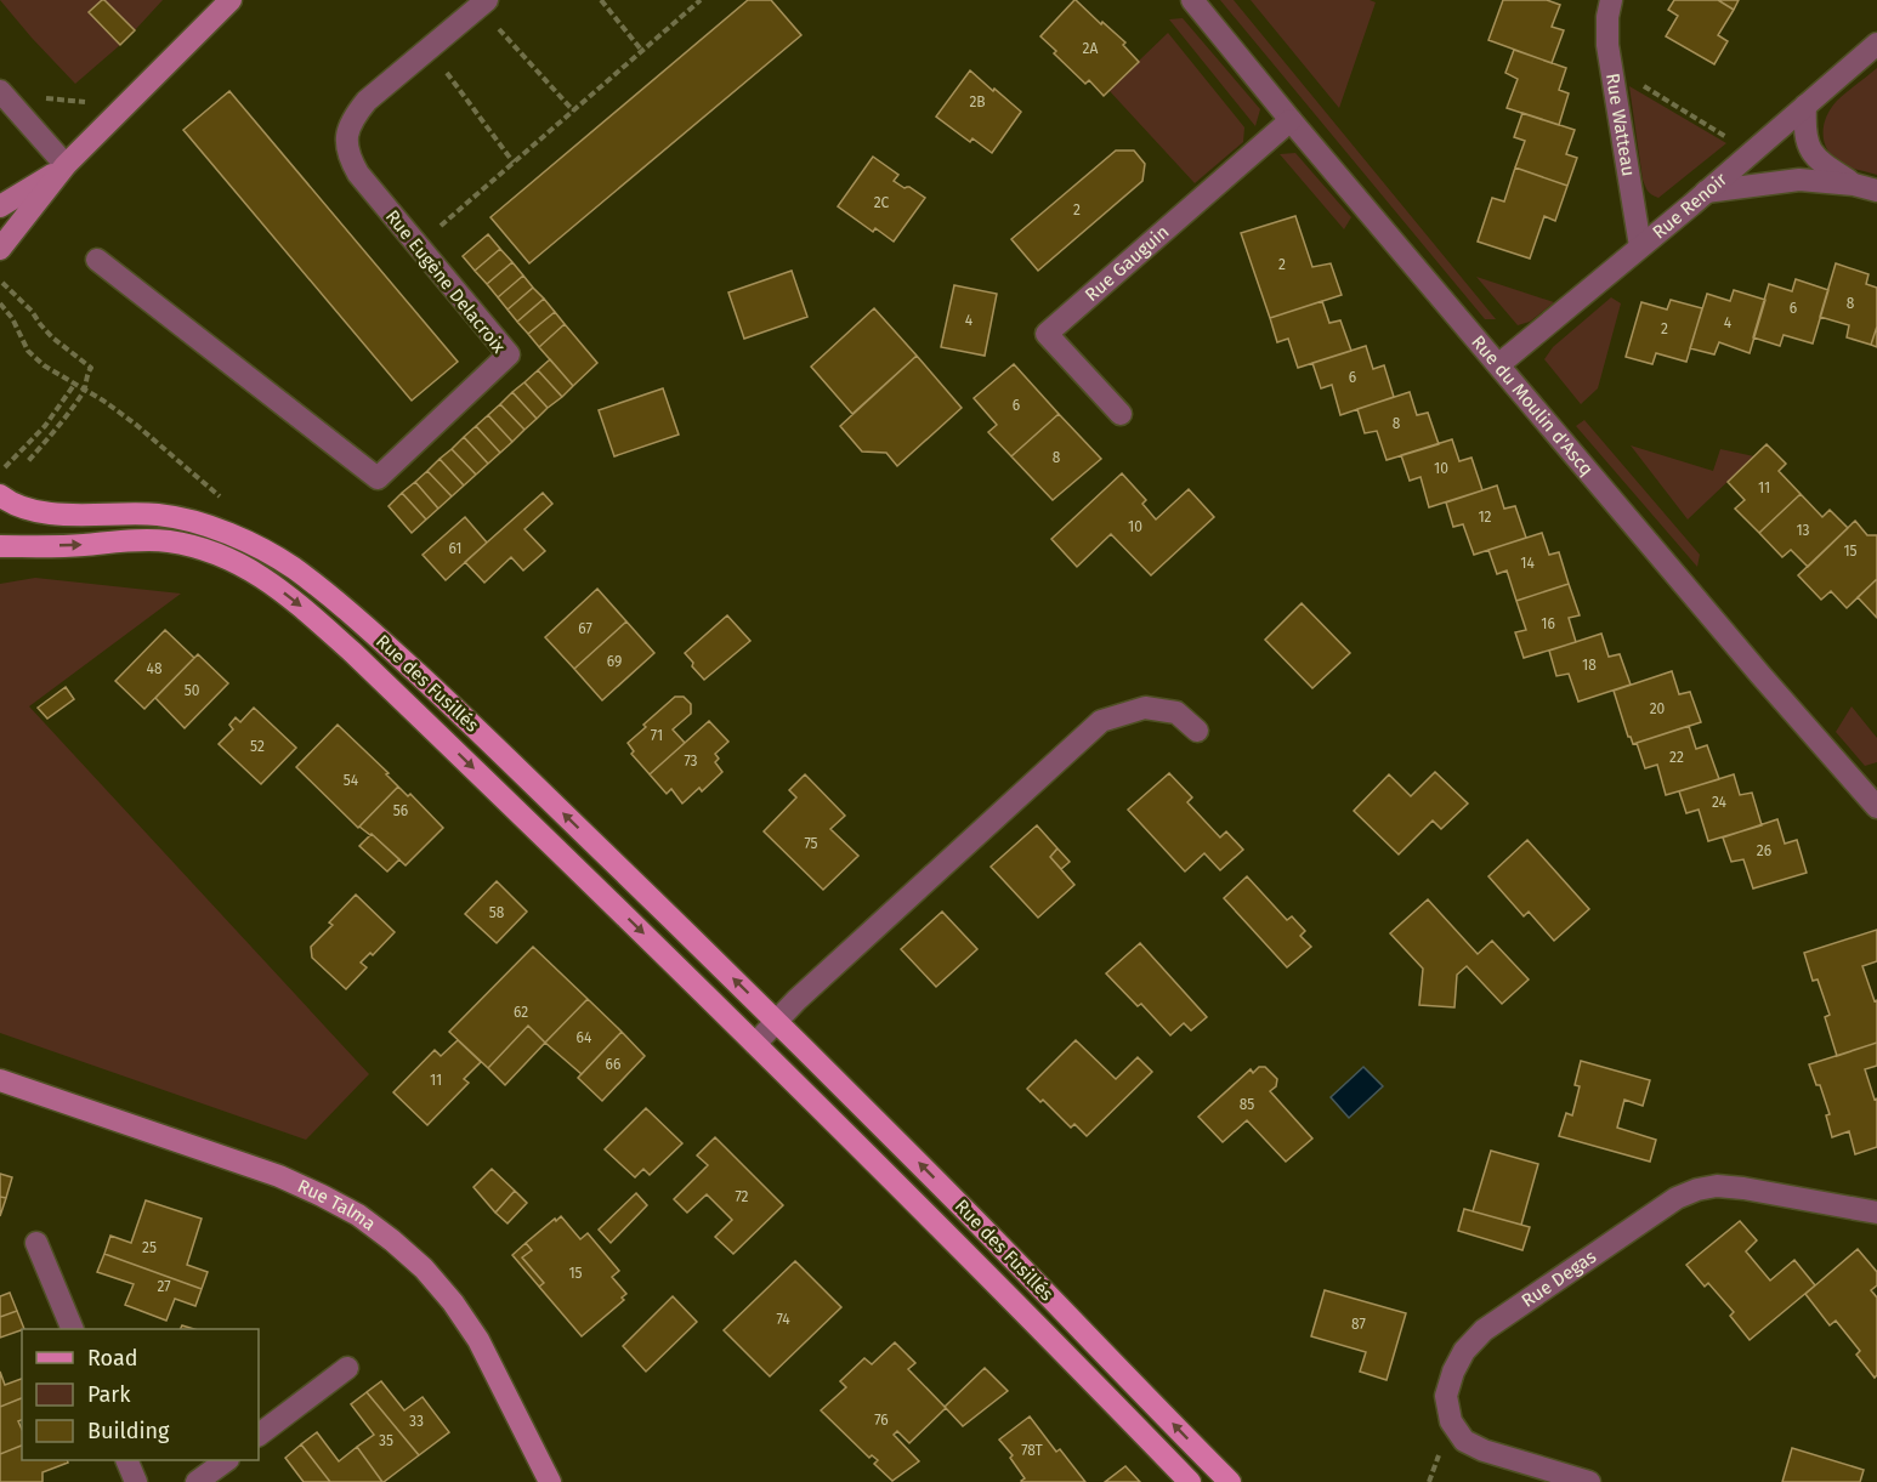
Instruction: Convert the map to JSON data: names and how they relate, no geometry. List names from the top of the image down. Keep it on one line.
{"streets":{"main road":["Rue des Fusillés"],"street":["Rue Watteau","Rue Renoir","Rue Gauguin","Rue Eugène Delacroix","Rue du Moulin d'Ascq","Rue Talma","Rue Degas"]},"crossings":[["Rue Watteau","Rue Renoir"],["Rue Renoir","Rue du Moulin d'Ascq"],["Rue Gauguin","Rue du Moulin d'Ascq"]],"house_numbers":["2A","2B","2C","2","2","8","6","4","4","2","6","6","8","8","10","11","12","10","13","61","15","14","16","67","69","18","48","50","20","71","52","22","73","54","24","56","75","26","58","62","64","66","11","85","72","25","15","27","74","87","76","33","35","78T"],"legend":["Road","Park","Building"]}
